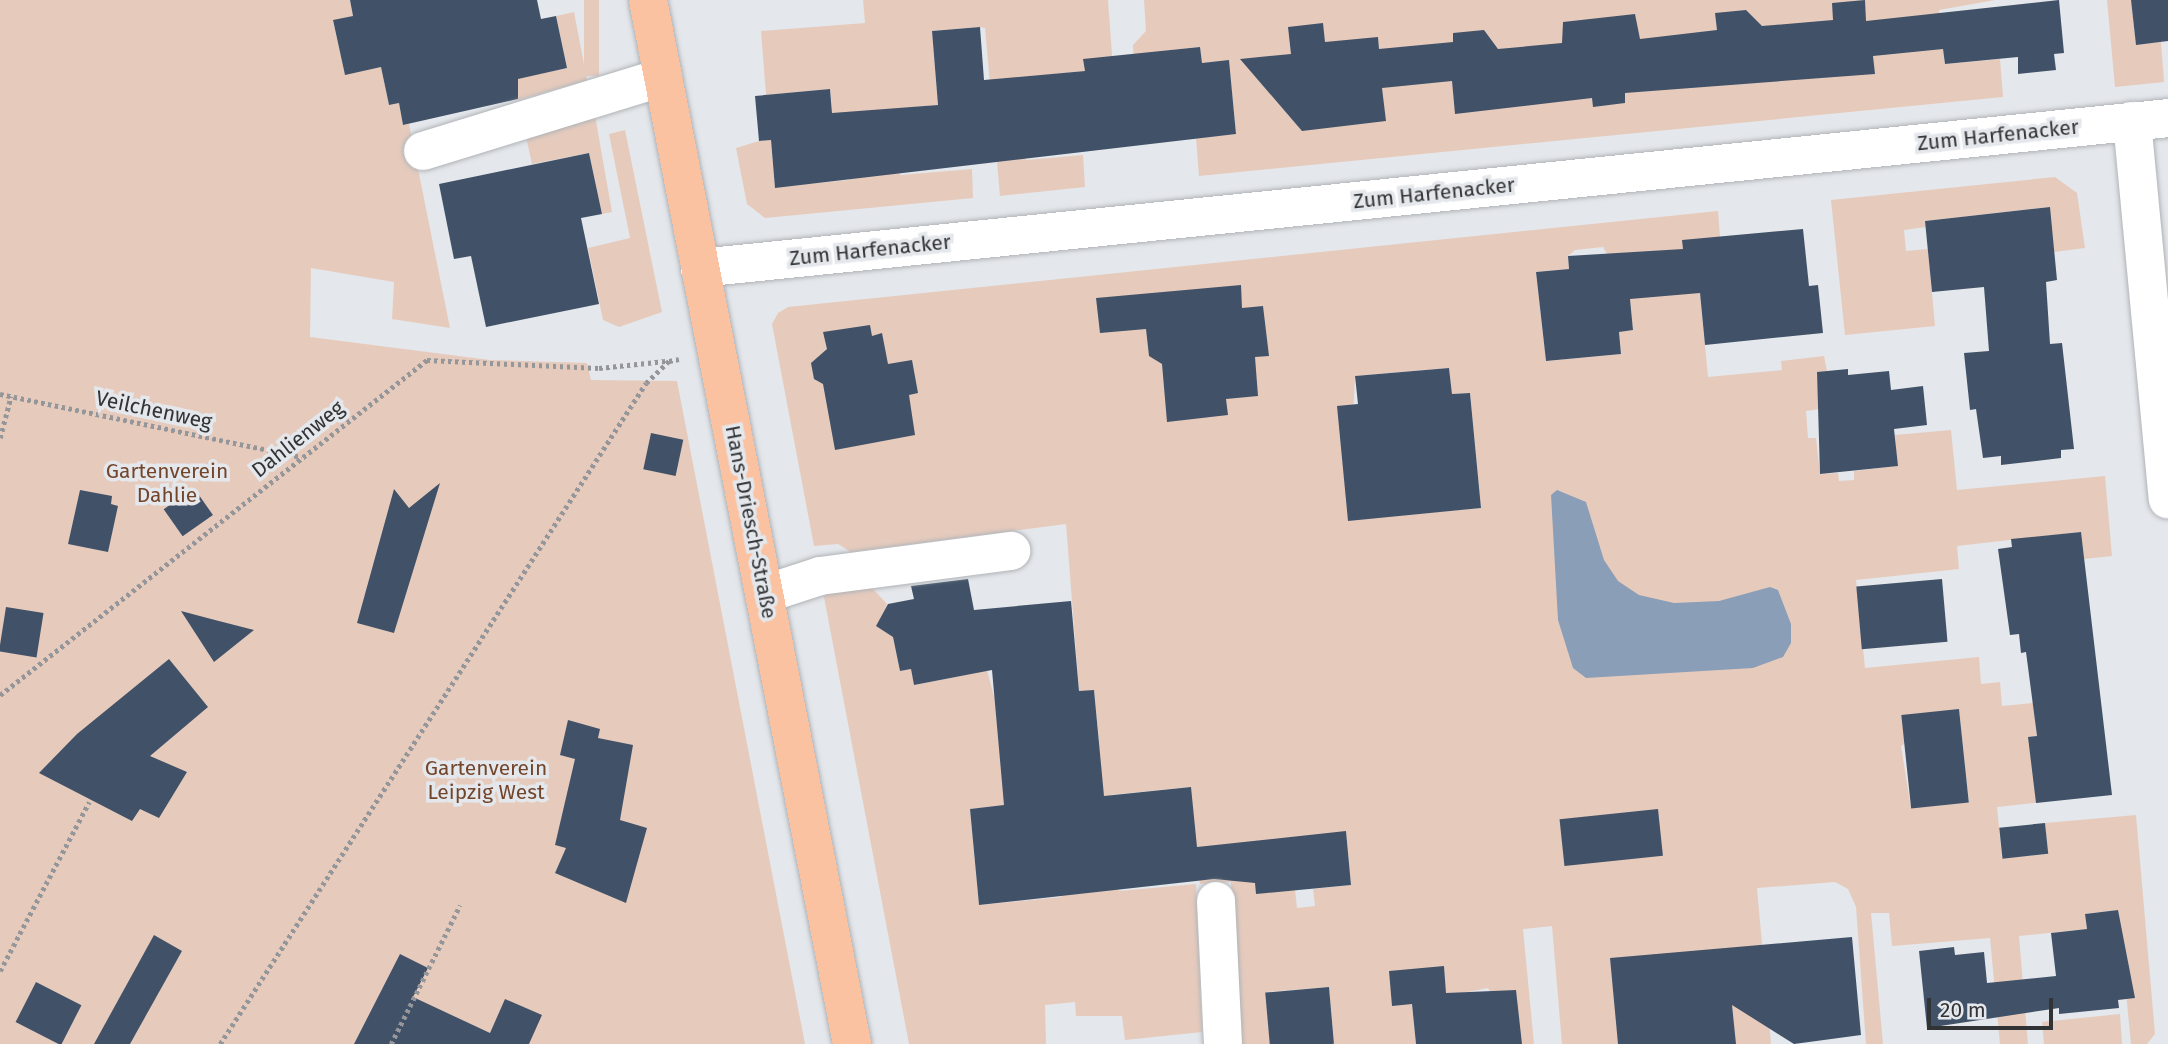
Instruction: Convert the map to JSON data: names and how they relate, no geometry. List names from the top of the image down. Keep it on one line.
{"streets":{"main road":["Hans-Driesch-Straße"],"street":["Zum Harfenacker"],"path":["Veilchenweg","Dahlienweg"]},"crossings":[["Zum Harfenacker","Hans-Driesch-Straße"],["Veilchenweg","Dahlienweg"],["Dahlienweg","Hans-Driesch-Straße"]],"parks":["Gartenverein Dahlie","Gartenverein Leipzig West"],"scale_bar":"20 m"}
